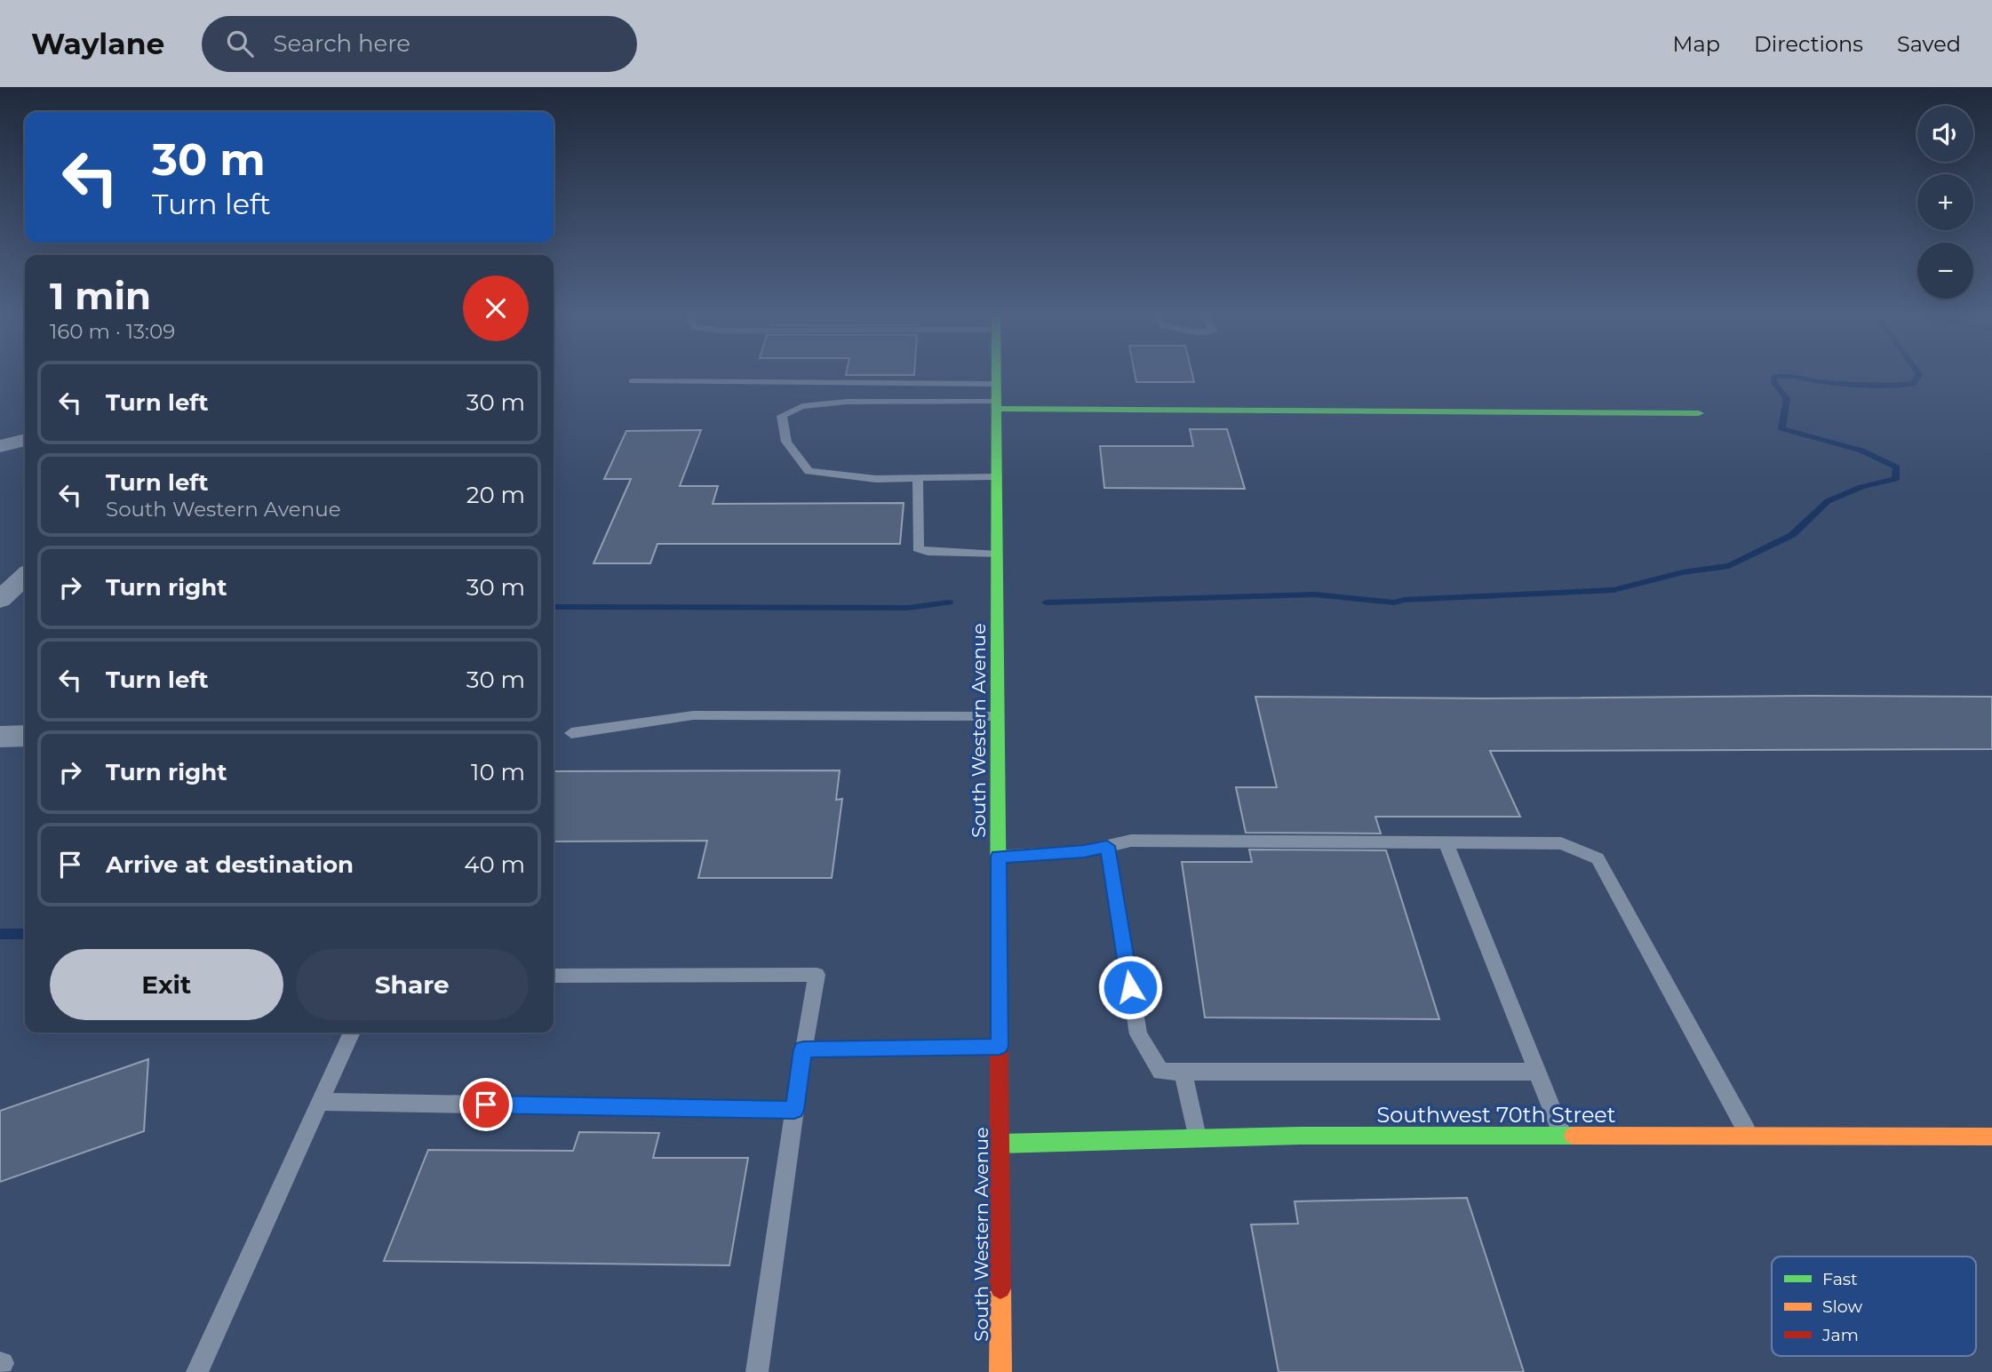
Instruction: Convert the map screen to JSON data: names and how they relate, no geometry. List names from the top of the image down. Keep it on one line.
{"streets":{"street":["South Western Avenue","Southwest 70th Street"]},"crossings":[["South Western Avenue","Southwest 70th Street"]],"legend":["Fast","Slow","Jam"],"page":{"header":"Waylane","search":"Search here","nav":["Map","Directions","Saved"],"map_buttons":["+","−"],"turn":["30 m","Turn left"],"heading":["1 min","160 m · 13:09"],"list":[{"name":"Turn left","value":"30 m"},{"name":"Turn left","note":"South Western Avenue","value":"20 m"},{"name":"Turn right","value":"30 m"},{"name":"Turn left","value":"30 m"},{"name":"Turn right","value":"10 m"},{"name":"Arrive at destination","value":"40 m"}],"buttons":["Exit","Share"]}}
